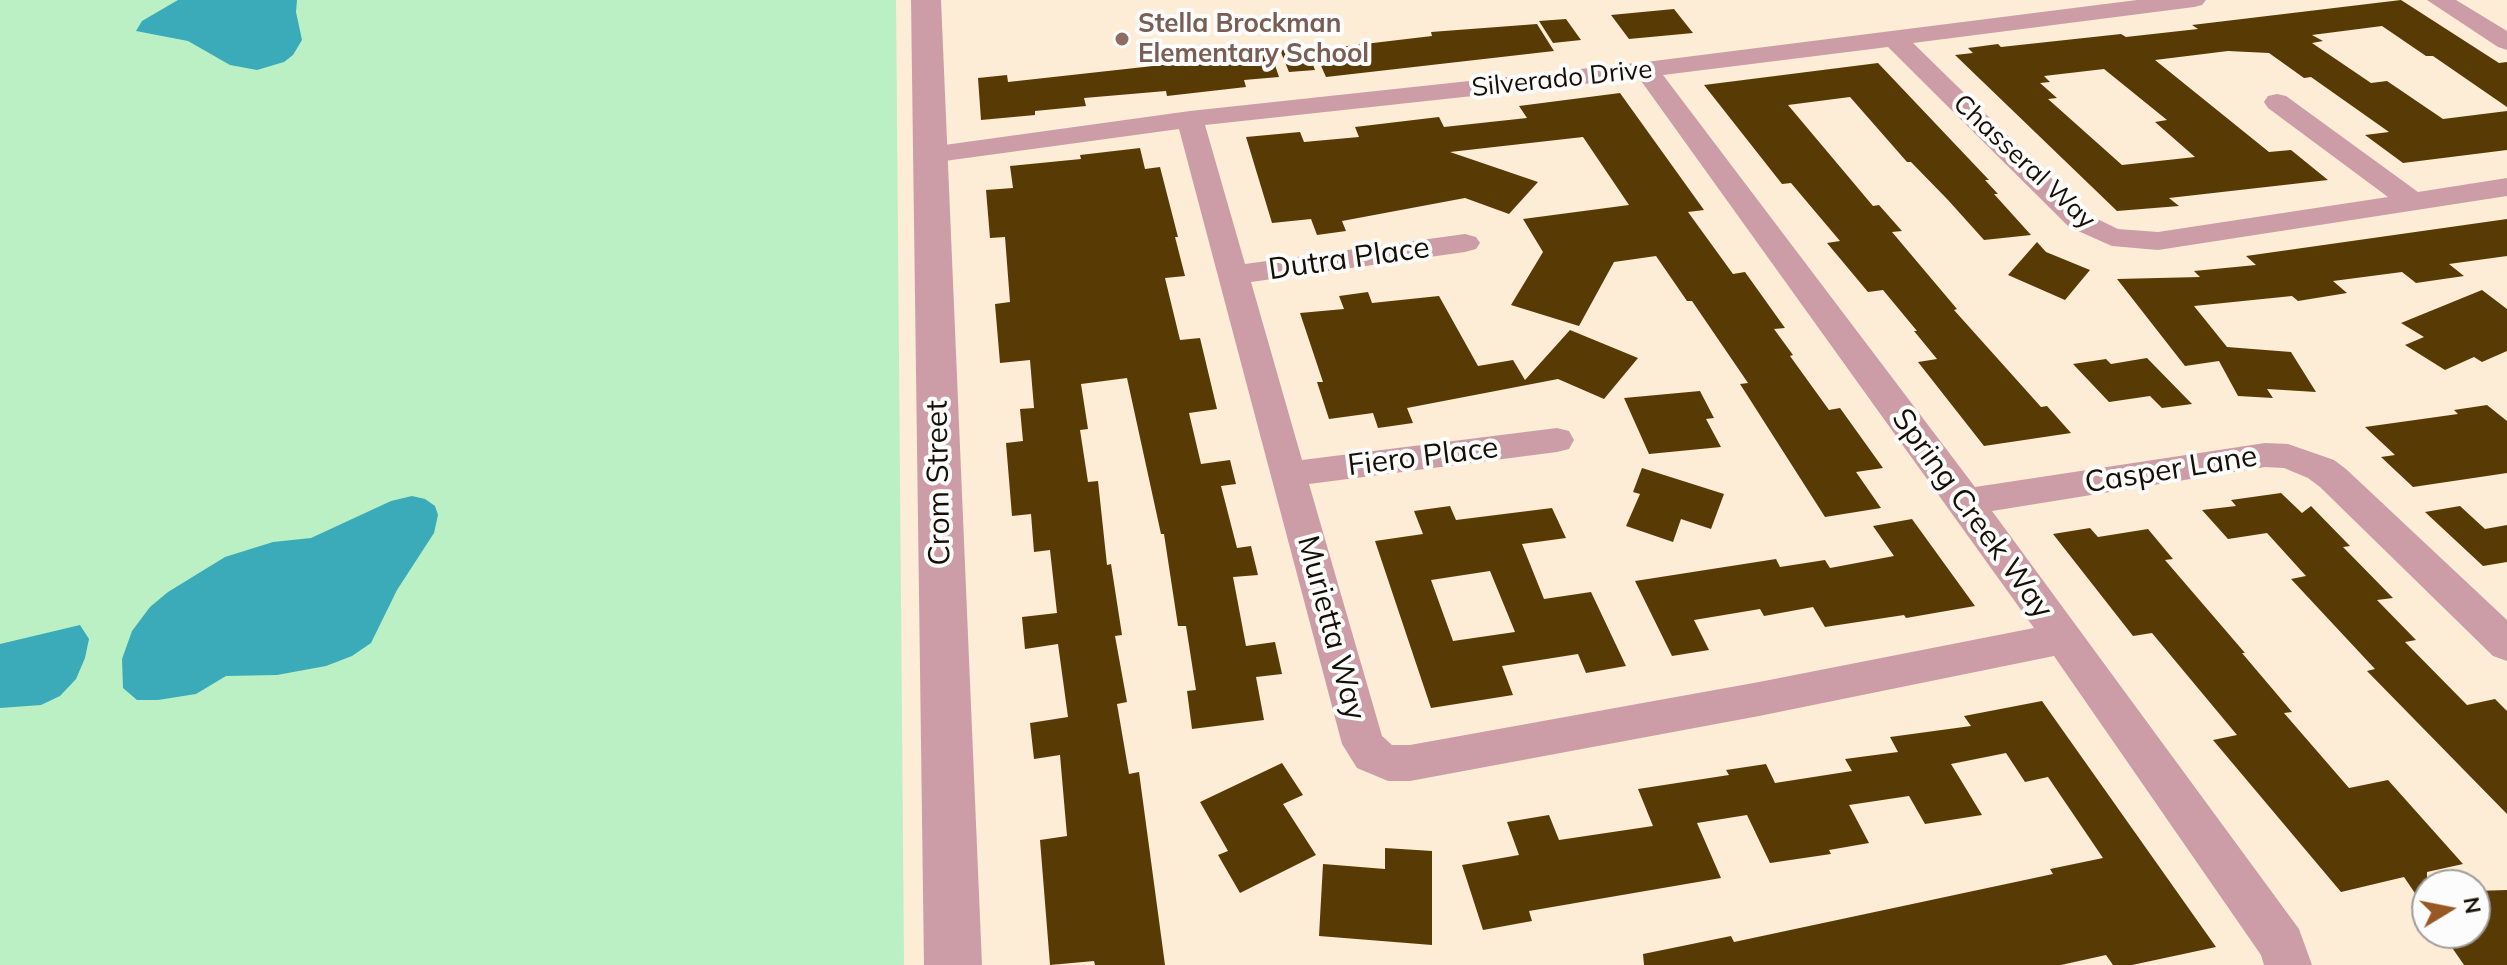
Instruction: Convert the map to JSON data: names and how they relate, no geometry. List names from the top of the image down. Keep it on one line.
{"streets":{"street":["Silverado Drive","Chasseral Way","Dutra Place","Fiero Place","Casper Lane","Crom Street","Spring Creek Way","Murietta Way"]},"crossings":[["Silverado Drive","Chasseral Way"],["Silverado Drive","Crom Street"],["Silverado Drive","Spring Creek Way"],["Silverado Drive","Murietta Way"],["Dutra Place","Murietta Way"],["Fiero Place","Murietta Way"],["Casper Lane","Spring Creek Way"],["Spring Creek Way","Murietta Way"]],"places":["Stella Brockman Elementary School"],"north":"right"}
